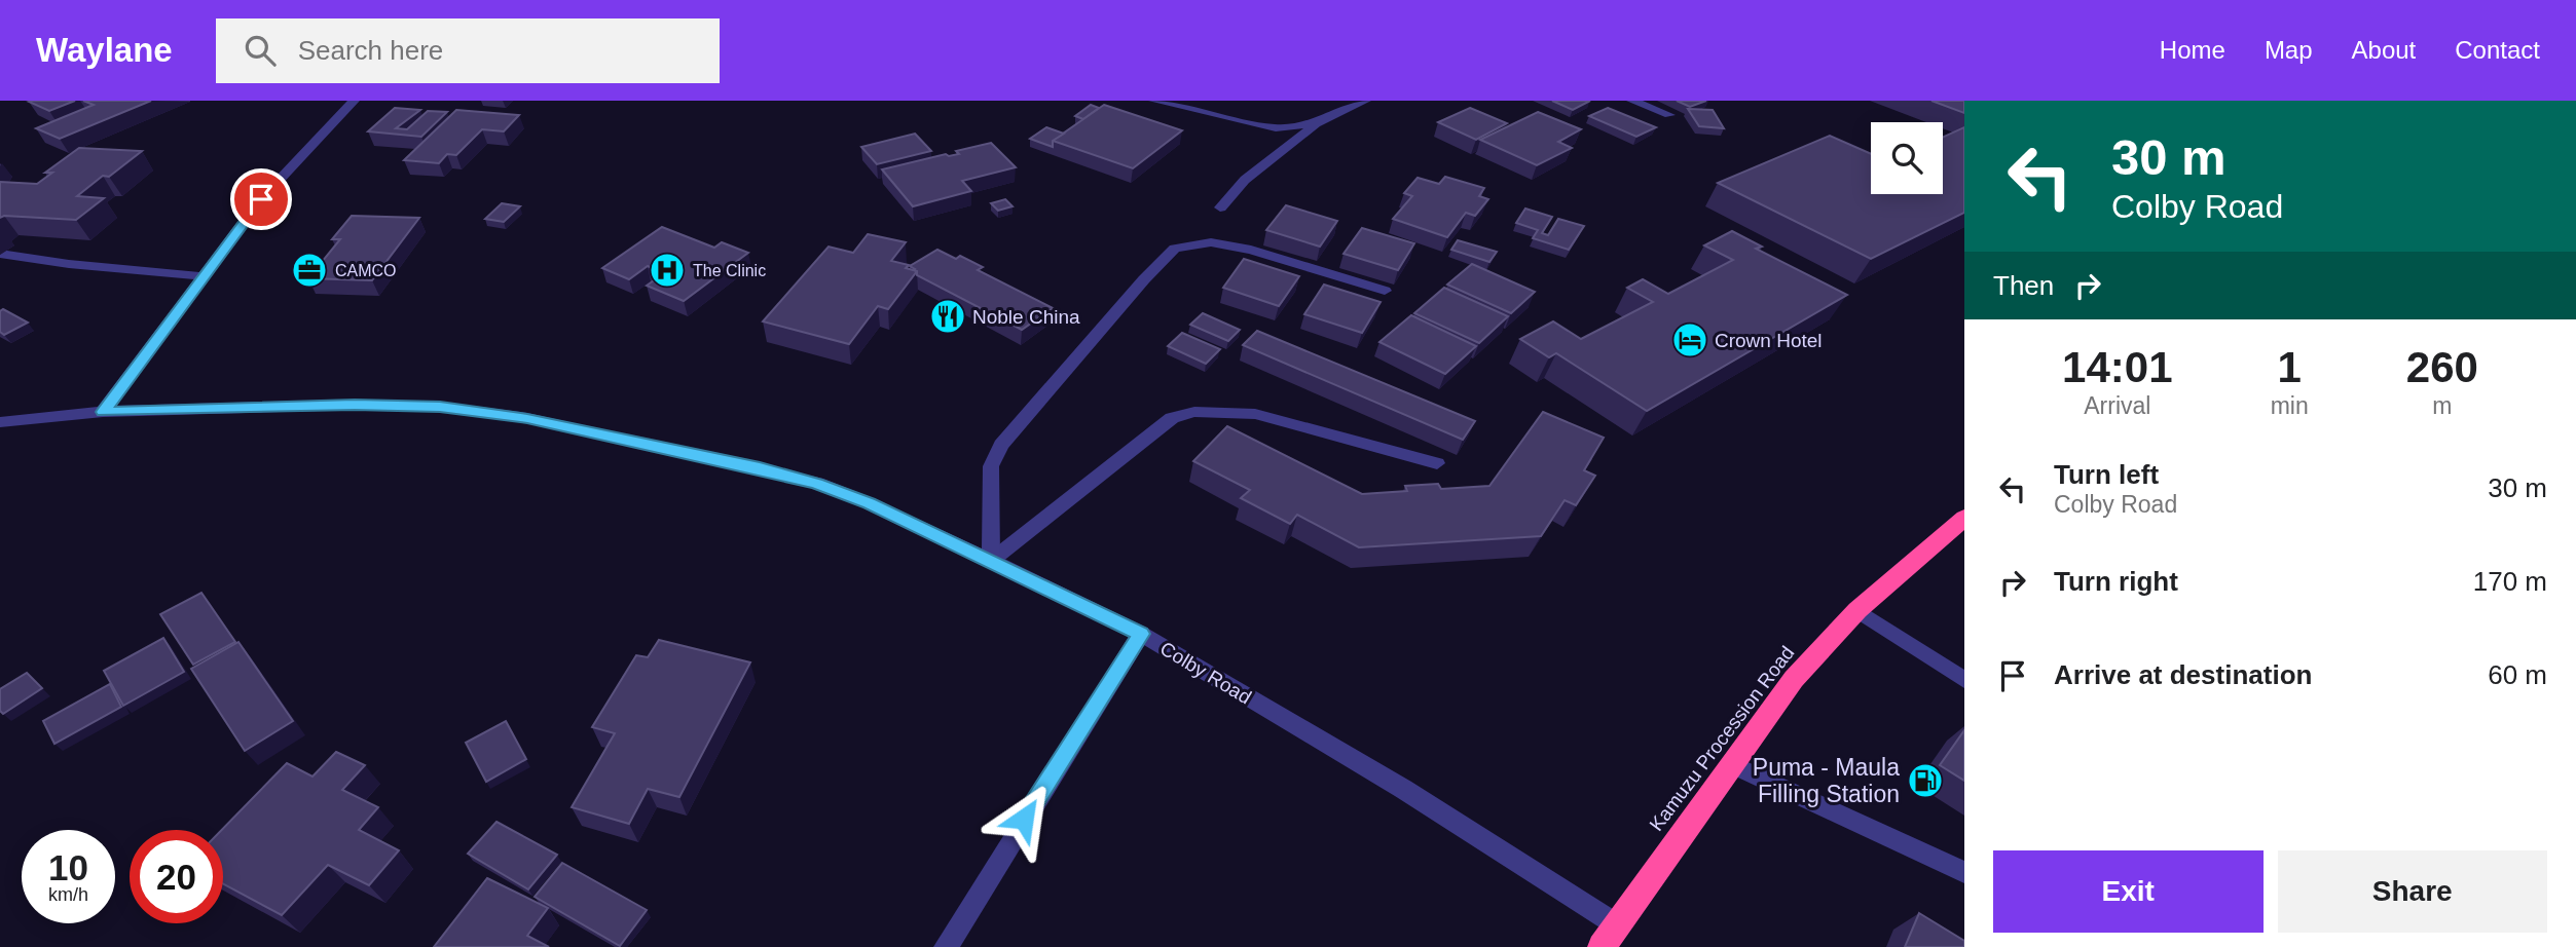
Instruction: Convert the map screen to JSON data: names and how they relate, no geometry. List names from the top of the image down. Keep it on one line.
{"streets":{"highway":["Kamuzu Procession Road"],"street":["Colby Road"]},"crossings":[["Colby Road","Kamuzu Procession Road"]],"places":{"office":["CAMCO"],"hospital":["The Clinic"],"restaurant":["Noble China"],"hotel":["Crown Hotel"],"fuel station":["Puma - Maula Filling Station"]},"page":{"header":"Waylane","search":"Search here","nav":["Home","Map","About","Contact"],"turn":["30 m","Colby Road"],"then":"Then","eta":["14:01","Arrival","1","min","260","m"],"list":[{"name":"Turn left","note":"Colby Road","value":"30 m"},{"name":"Turn right","value":"170 m"},{"name":"Arrive at destination","value":"60 m"}],"speed":"10 km/h","limit":"20","buttons":["Exit","Share"]}}
